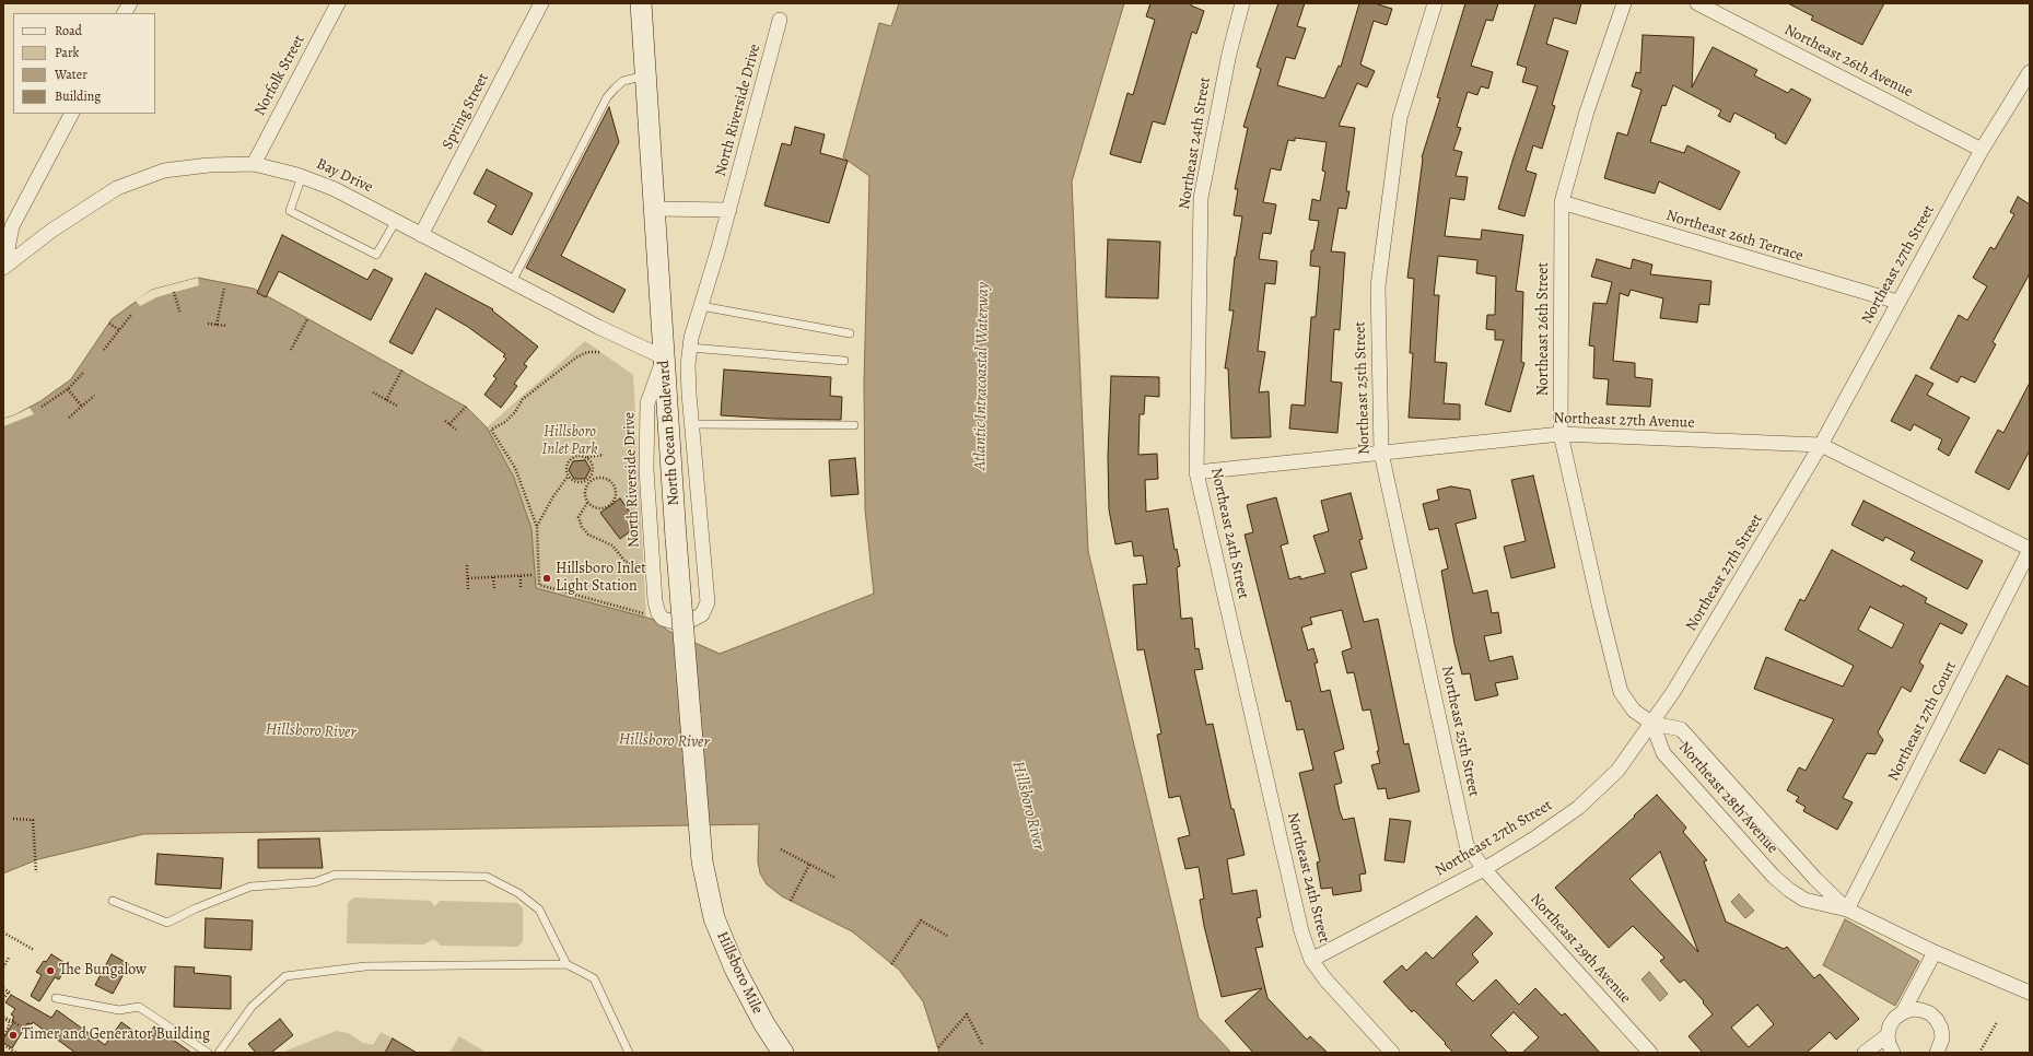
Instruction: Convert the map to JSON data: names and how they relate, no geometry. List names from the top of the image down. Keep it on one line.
{"streets":{"main road":["North Ocean Boulevard","Hillsboro Mile"],"street":["Northeast 26th Avenue","Norfolk Street","North Riverside Drive","Spring Street","Northeast 24th Street","Bay Drive","Northeast 26th Terrace","Northeast 27th Street","Northeast 26th Street","Northeast 25th Street","Northeast 27th Avenue","Northeast 27th Court","Northeast 28th Avenue","Northeast 29th Avenue"]},"crossings":[["Northeast 26th Avenue","Northeast 27th Street"],["Norfolk Street","Bay Drive"],["North Riverside Drive","Bay Drive"],["North Riverside Drive","North Ocean Boulevard"],["Spring Street","Bay Drive"],["Northeast 24th Street","Northeast 27th Street"],["Northeast 24th Street","Northeast 27th Avenue"],["Bay Drive","North Ocean Boulevard"],["Northeast 26th Terrace","Northeast 27th Street"],["Northeast 26th Terrace","Northeast 26th Street"],["Northeast 27th Street","Northeast 26th Street"],["Northeast 27th Street","Northeast 25th Street"],["Northeast 27th Street","Northeast 27th Avenue"],["Northeast 27th Street","Northeast 28th Avenue"],["Northeast 27th Street","Northeast 29th Avenue"],["Northeast 26th Street","Northeast 27th Avenue"],["Northeast 26th Street","Northeast 28th Avenue"],["Northeast 25th Street","Northeast 27th Avenue"],["Northeast 25th Street","Northeast 29th Avenue"],["Northeast 27th Avenue","Northeast 27th Court"],["North Ocean Boulevard","Hillsboro Mile"],["Northeast 27th Court","Northeast 28th Avenue"]],"water":["Atlantic Intracoastal Waterway","Hillsboro River"],"parks":["Hillsboro Inlet Park"],"places":["Hillsboro Inlet Light Station","The Bungalow","Timer and Generator Building"],"legend":["Road","Park","Water","Building"]}
